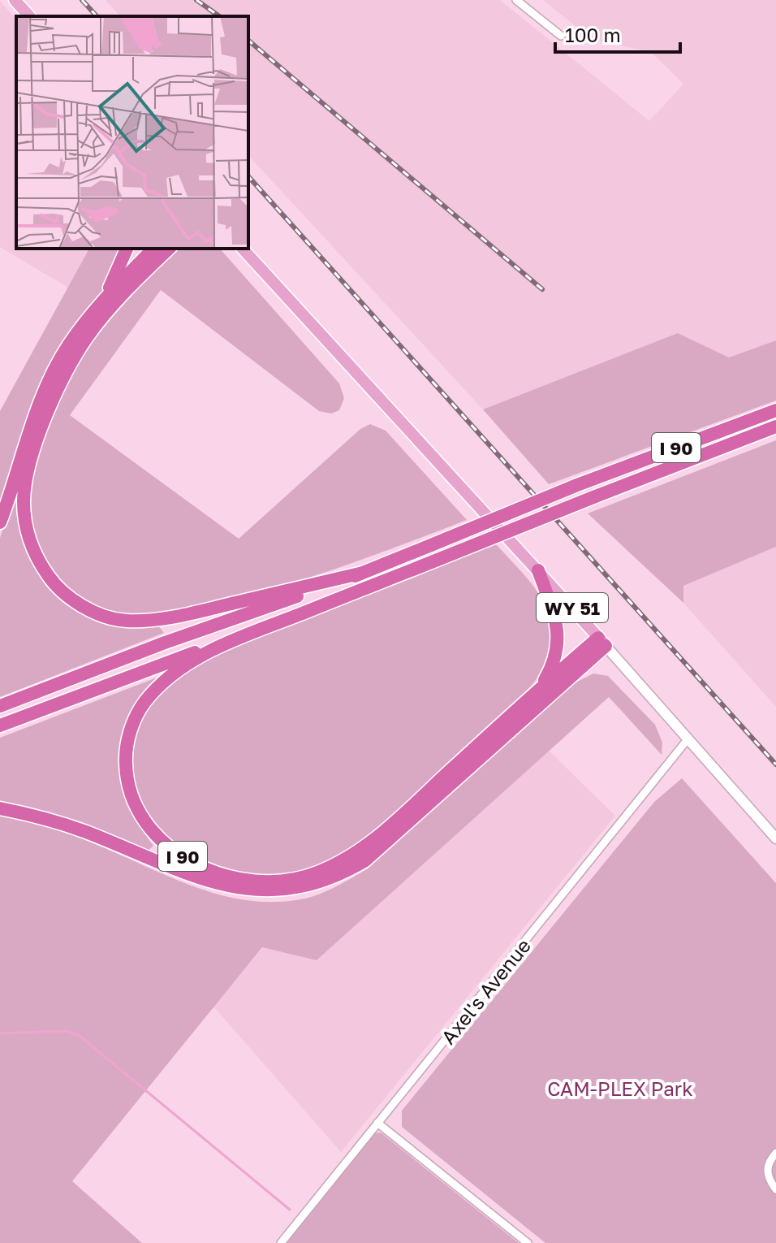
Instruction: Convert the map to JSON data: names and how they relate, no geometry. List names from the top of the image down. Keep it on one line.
{"streets":{"highway":["I 90"],"main road":["WY 51"],"street":["Axel's Avenue"]},"crossings":[["I 90","WY 51"],["WY 51","Axel's Avenue"]],"parks":["CAM-PLEX Park"],"scale_bar":"100 m"}
